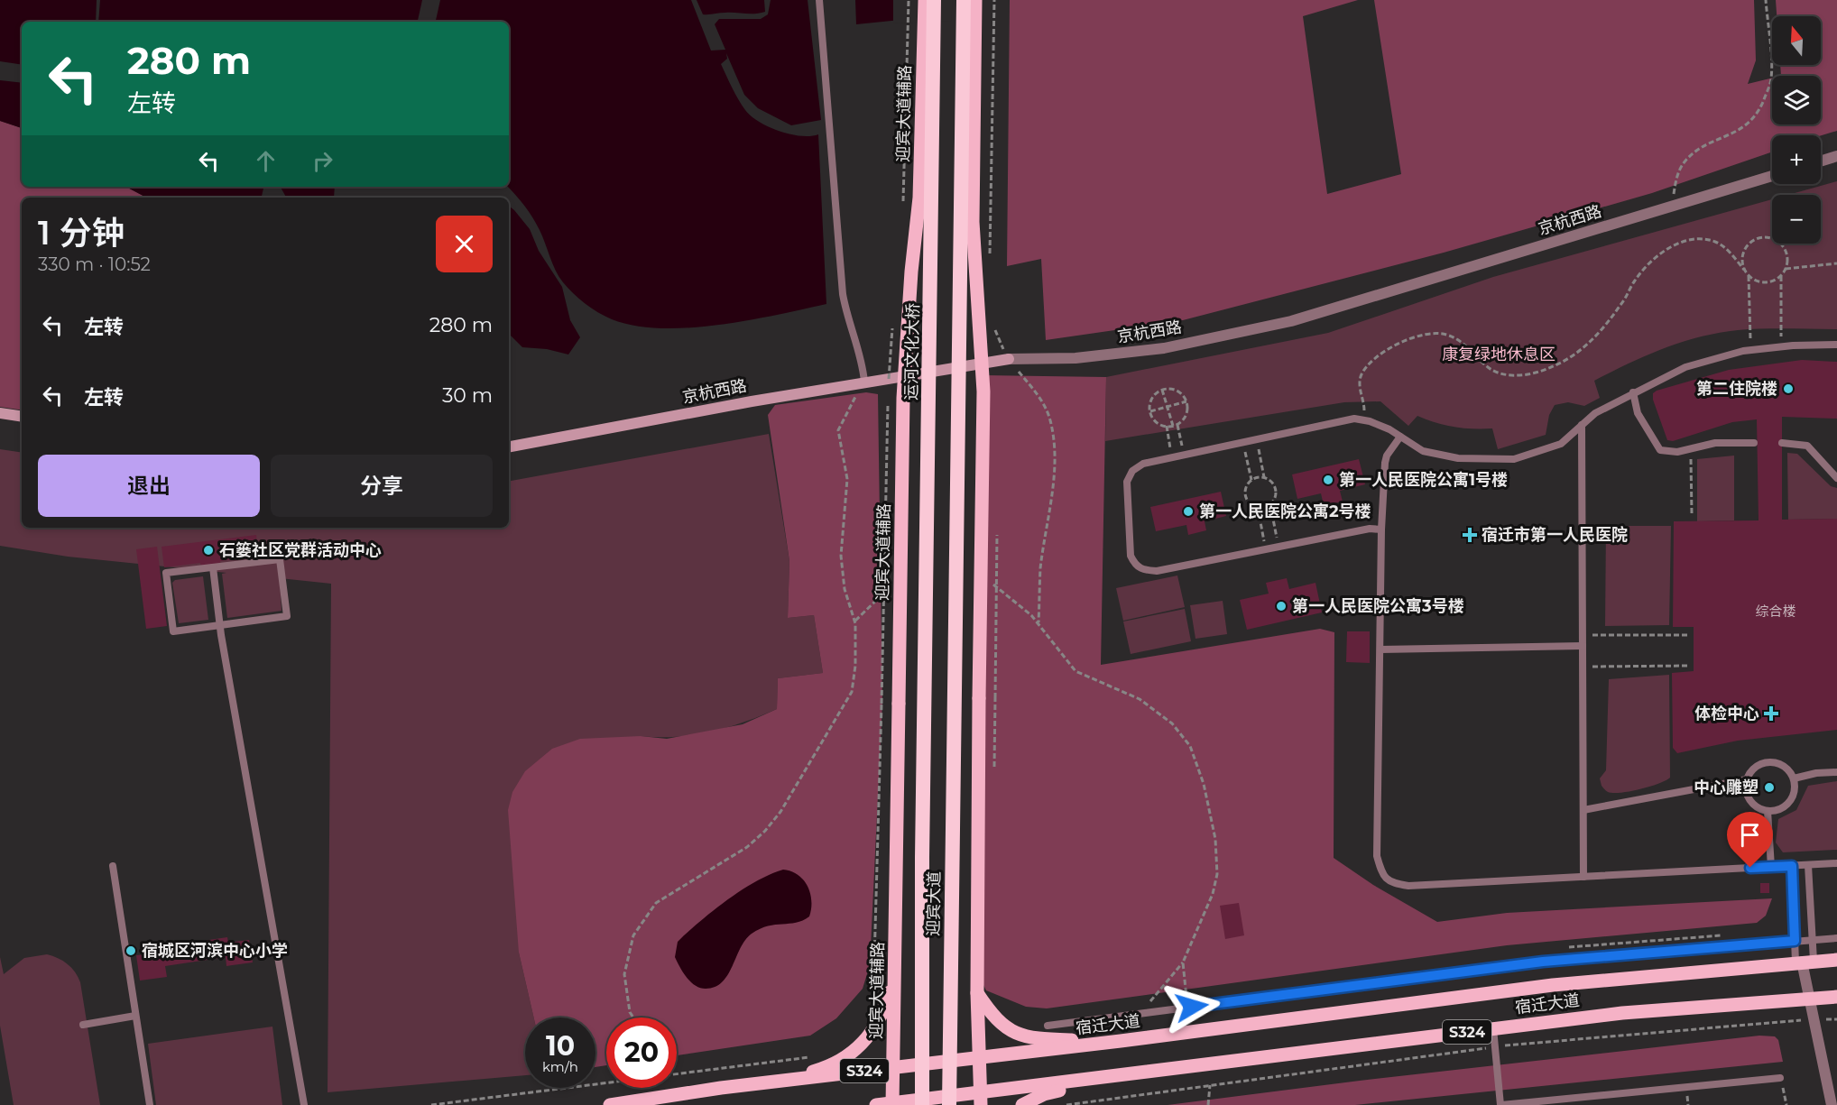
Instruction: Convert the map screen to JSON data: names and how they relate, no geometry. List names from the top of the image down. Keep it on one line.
{"streets":{"highway":["运河文化大桥","迎宾大道"],"main road":["迎宾大道辅路","京杭西路","宿迁大道","S324"]},"crossings":[["迎宾大道辅路","宿迁大道"],["运河文化大桥","迎宾大道"]],"parks":["康复绿地休息区"],"places":{"other":["第二住院楼","第一人民医院公寓1号楼","第一人民医院公寓2号楼","石篓社区党群活动中心","第一人民医院公寓3号楼","中心雕塑","宿城区河滨中心小学"],"health":["宿迁市第一人民医院","体检中心"]},"house_numbers":["综合楼"],"north":"top","page":{"map_buttons":["+","−"],"turn":["280 m","左转"],"heading":["1 分钟","330 m · 10:52"],"list":[{"name":"左转","value":"280 m"},{"name":"左转","value":"30 m"}],"buttons":["退出","分享"],"speed":"10 km/h","limit":"20"}}
